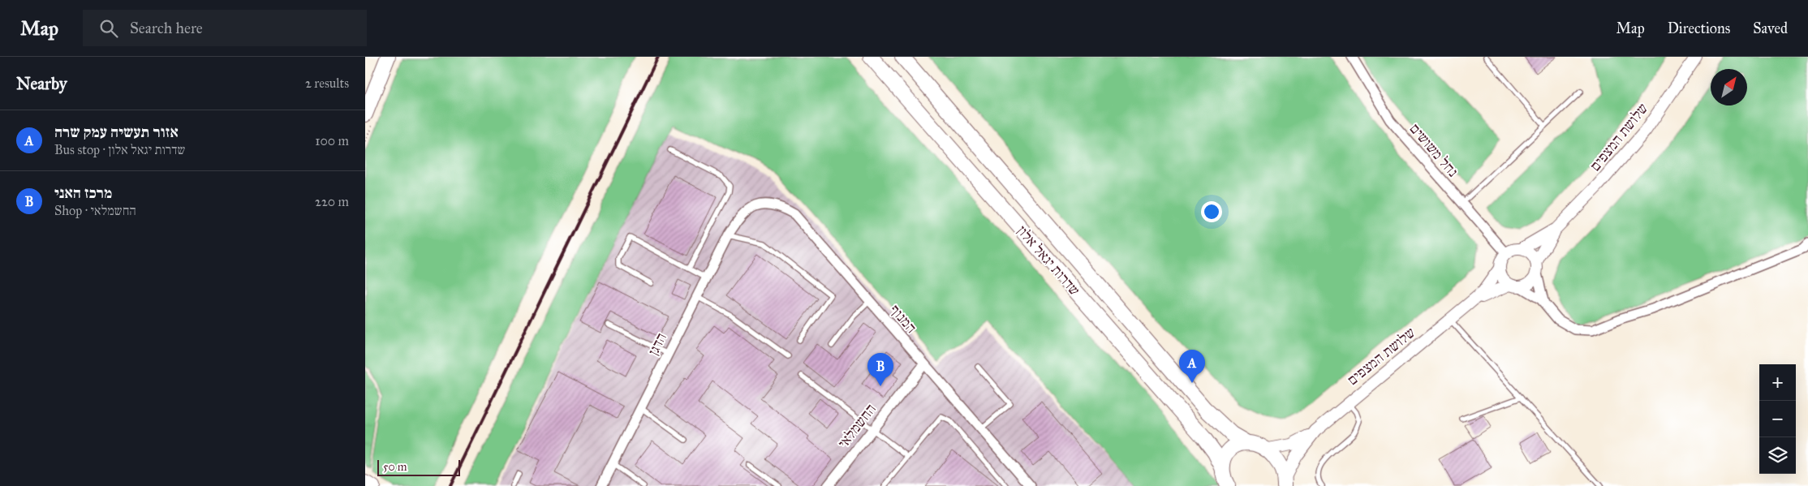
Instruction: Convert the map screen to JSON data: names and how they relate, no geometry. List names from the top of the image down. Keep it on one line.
{"streets":{"main road":["שדרות יגאל אלון"],"street":["שלושת המצפים","נחל משושים","המנוף","הדגן","החשמלאי"]},"crossings":[["שלושת המצפים","נחל משושים"],["שלושת המצפים","שדרות יגאל אלון"],["המנוף","הדגן"],["המנוף","החשמלאי"]],"scale_bar":"50 m","north":"top right","page":{"header":"Map","search":"Search here","nav":["Map","Directions","Saved"],"heading":["Nearby","2 results"],"list":[{"mark":"A","name":"אזור תעשיה עמק שרה","note":"Bus stop · שדרות יגאל אלון","value":"100 m"},{"mark":"B","name":"מרכז האני","note":"Shop · החשמלאי","value":"220 m"}],"pins":["A","B"],"map_buttons":["+","−"],"scale":"50 m"}}
